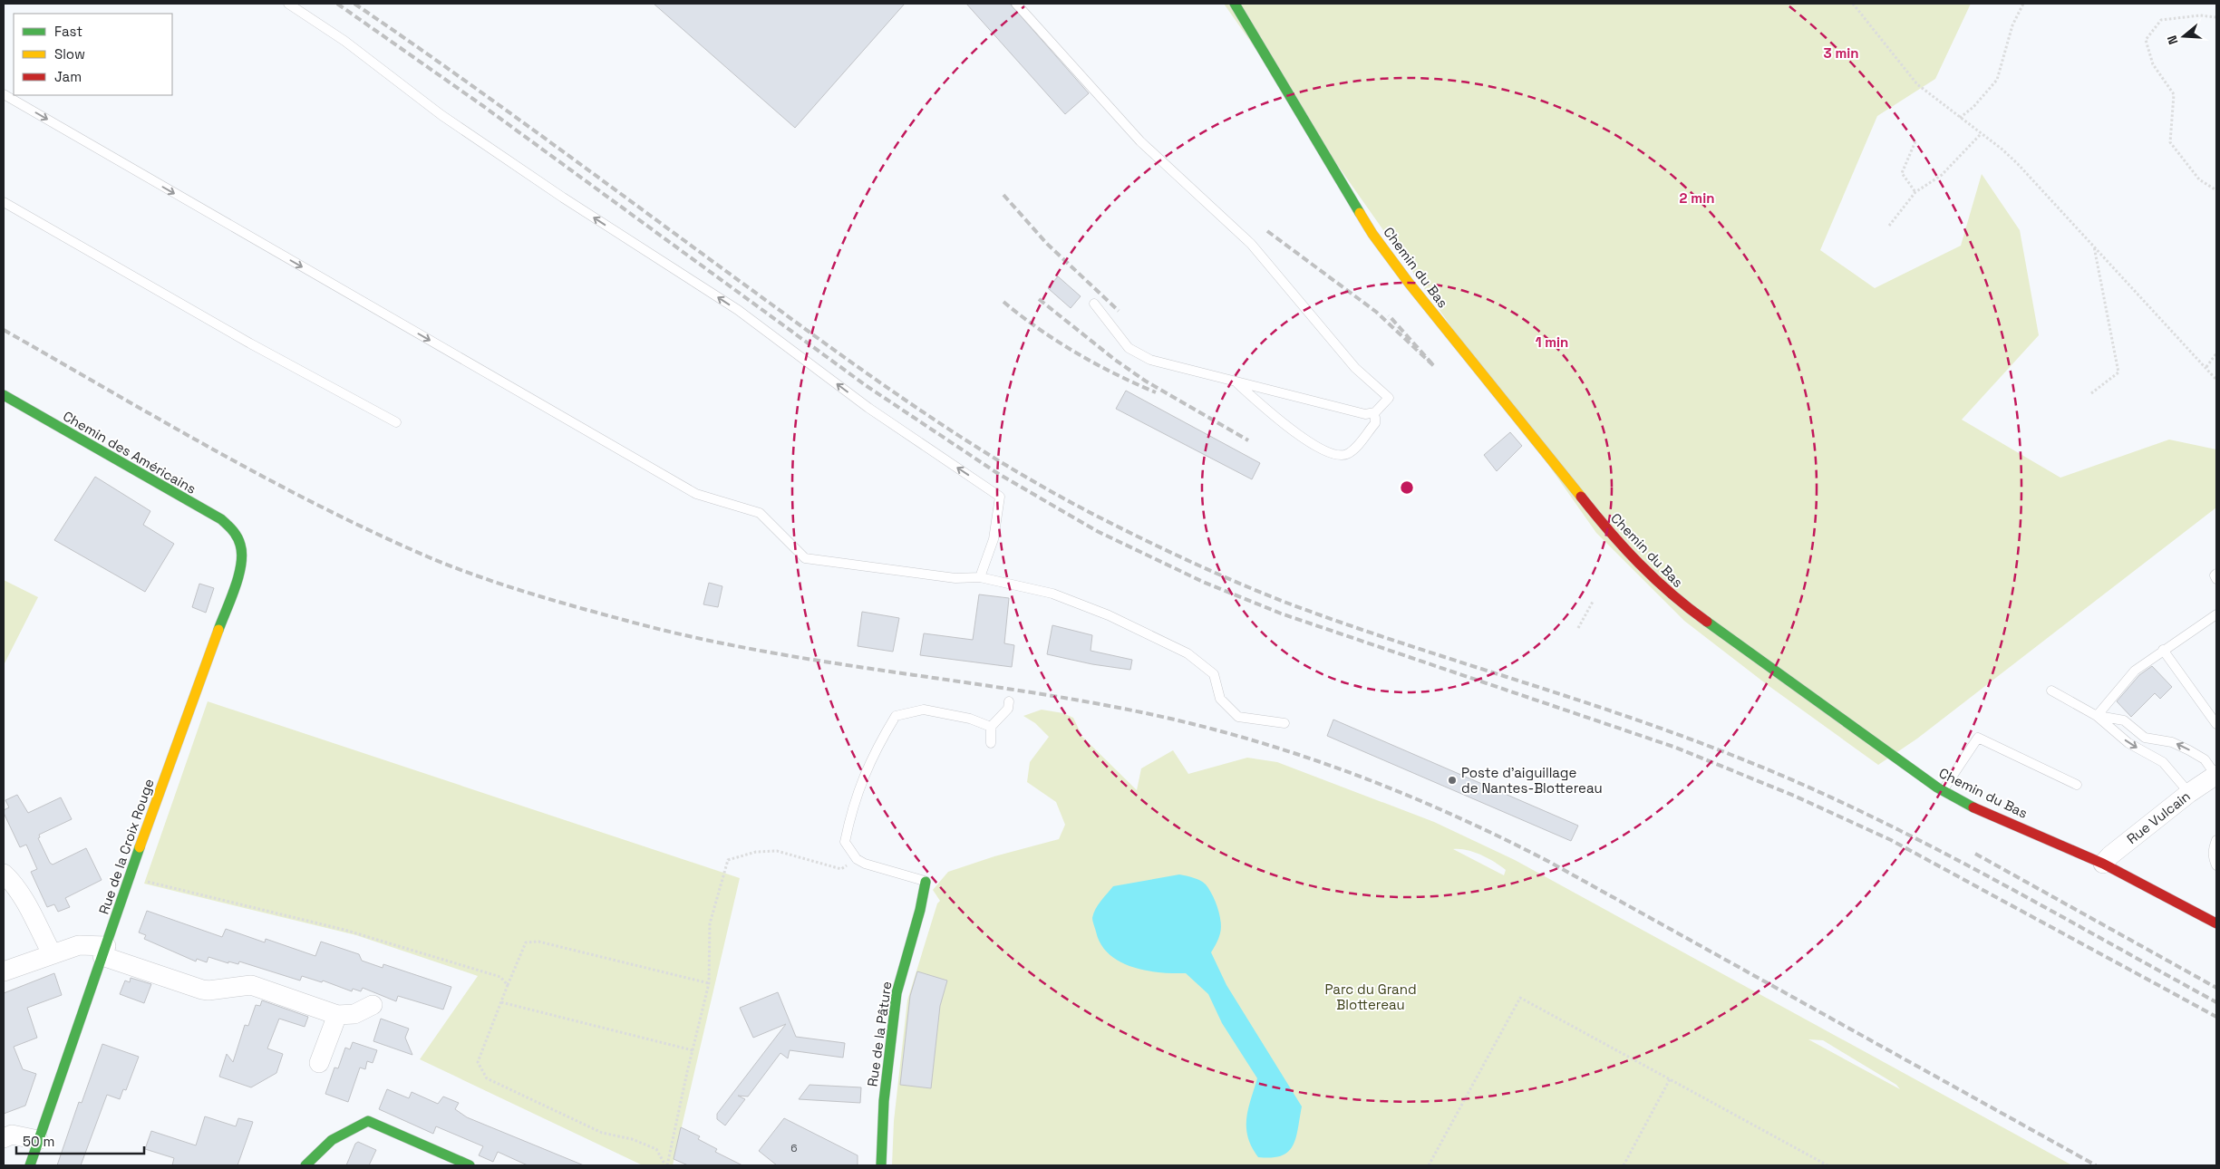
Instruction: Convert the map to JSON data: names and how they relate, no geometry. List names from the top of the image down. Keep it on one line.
{"streets":{"street":["Chemin du Bas","Chemin des Américains","Rue Vulcain","Rue de la Croix Rouge","Rue de la Pâture"]},"crossings":[["Chemin du Bas","Rue Vulcain"],["Chemin des Américains","Rue de la Croix Rouge"]],"parks":["Parc du Grand Blottereau"],"places":["Poste d’aiguillage de Nantes-Blottereau"],"house_numbers":["6"],"legend":["Fast","Slow","Jam"],"scale_bar":"50 m","north":"left","rings":["3 min","2 min","1 min"]}
